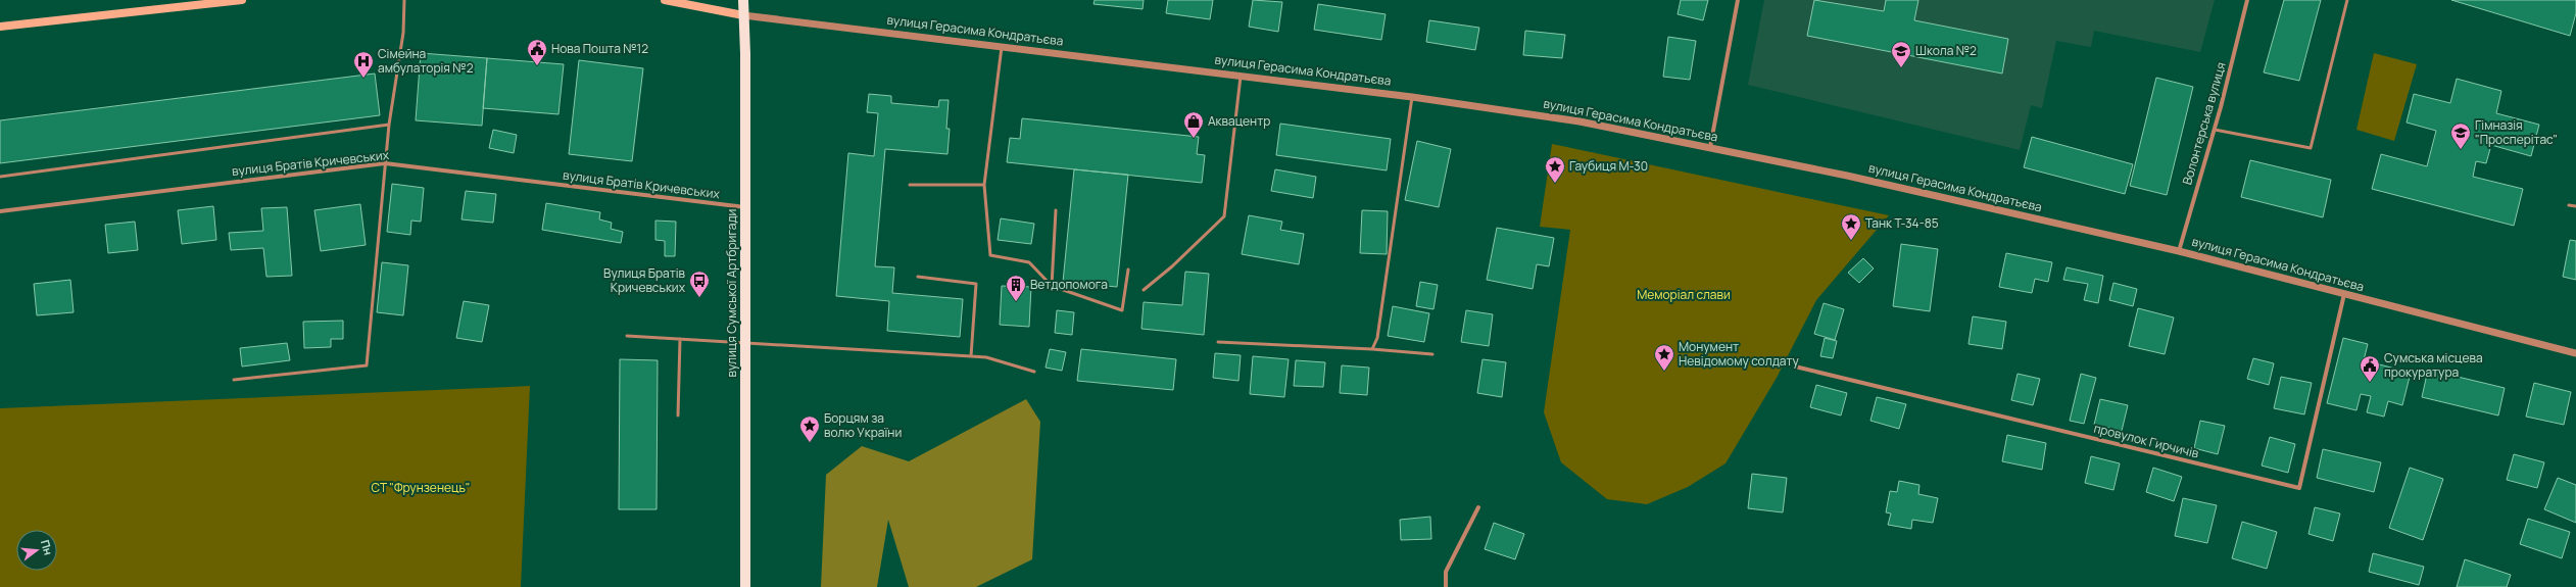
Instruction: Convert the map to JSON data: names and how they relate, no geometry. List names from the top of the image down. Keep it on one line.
{"streets":{"main road":["вулиця Герасима Кондратьєва","вулиця Сумської Артбригади"],"street":["Волонтерська вулиця","вулиця Братів Кричевських","провулок Гирчичів"]},"crossings":[["вулиця Герасима Кондратьєва","Волонтерська вулиця"],["вулиця Герасима Кондратьєва","вулиця Сумської Артбригади"],["вулиця Герасима Кондратьєва","провулок Гирчичів"],["вулиця Братів Кричевських","вулиця Сумської Артбригади"]],"parks":["Меморіал слави","СТ \"Фрунзенець\""],"places":{"public building":["Нова Пошта №12","Сумська місцева прокуратура"],"school or university":["Школа №2","Гімназія \"Просперітас\""],"hospital":["Сімейна амбулаторія №2"],"shop":["Аквацентр"],"place":["Гаубиця М-30","Танк Т-34-85","Монумент Невідомому солдату","Борцям за волю України"],"bus stop":["Вулиця Братів Кричевських"],"building":["Ветдопомога"]},"north":"right"}
